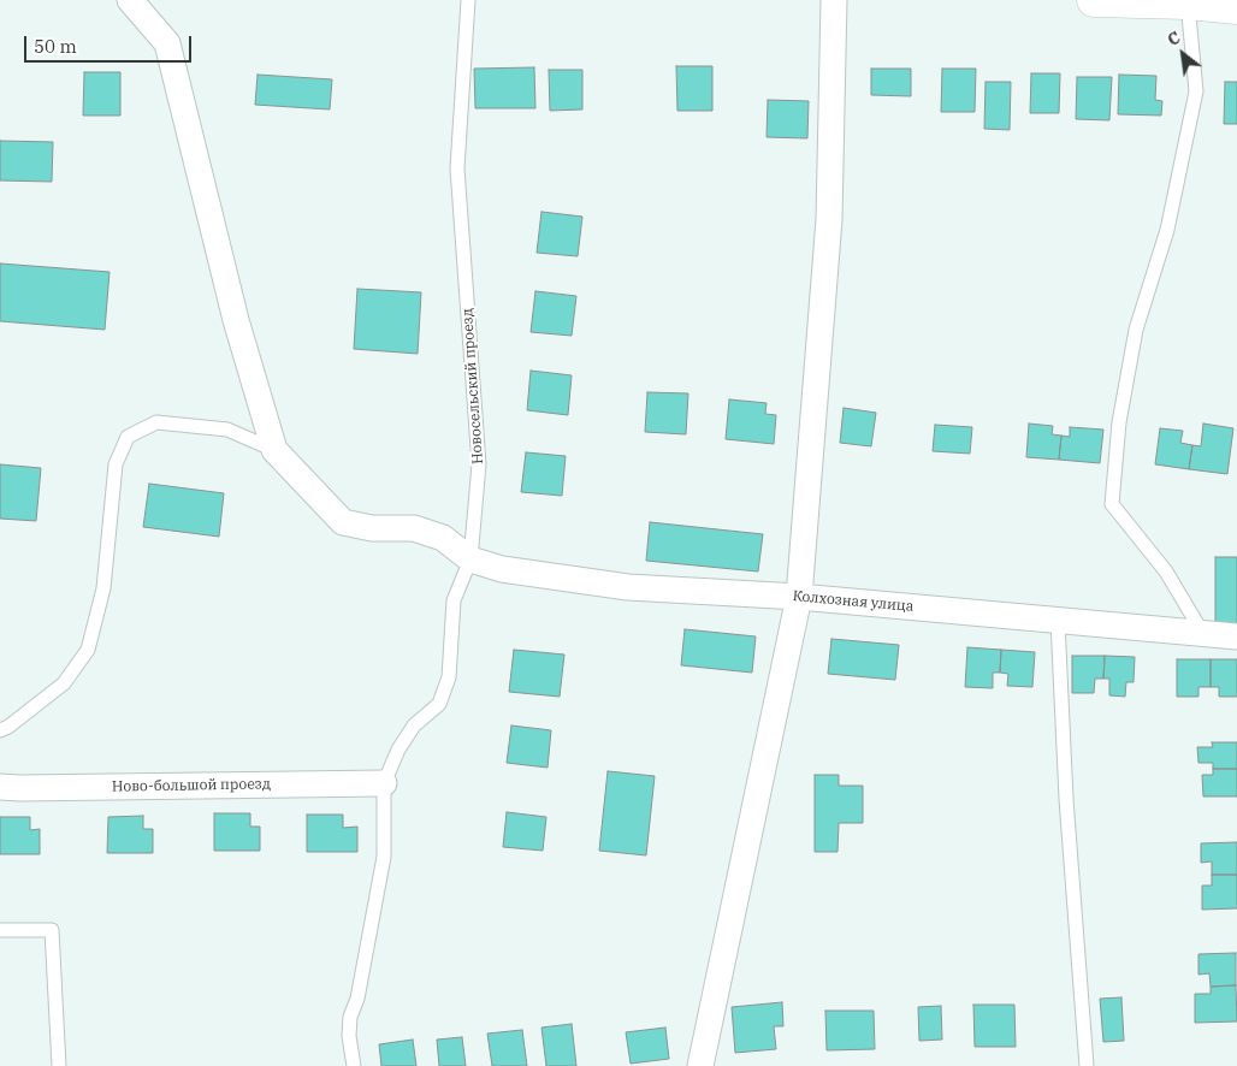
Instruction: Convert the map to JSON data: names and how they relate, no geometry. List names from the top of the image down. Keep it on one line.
{"streets":{"street":["Колхозная улица","Ново-большой проезд"],"lane":["Новосельский проезд"]},"crossings":[["Новосельский проезд","Колхозная улица"],["Новосельский проезд","Ново-большой проезд"]],"scale_bar":"50 m","north":"top left"}
